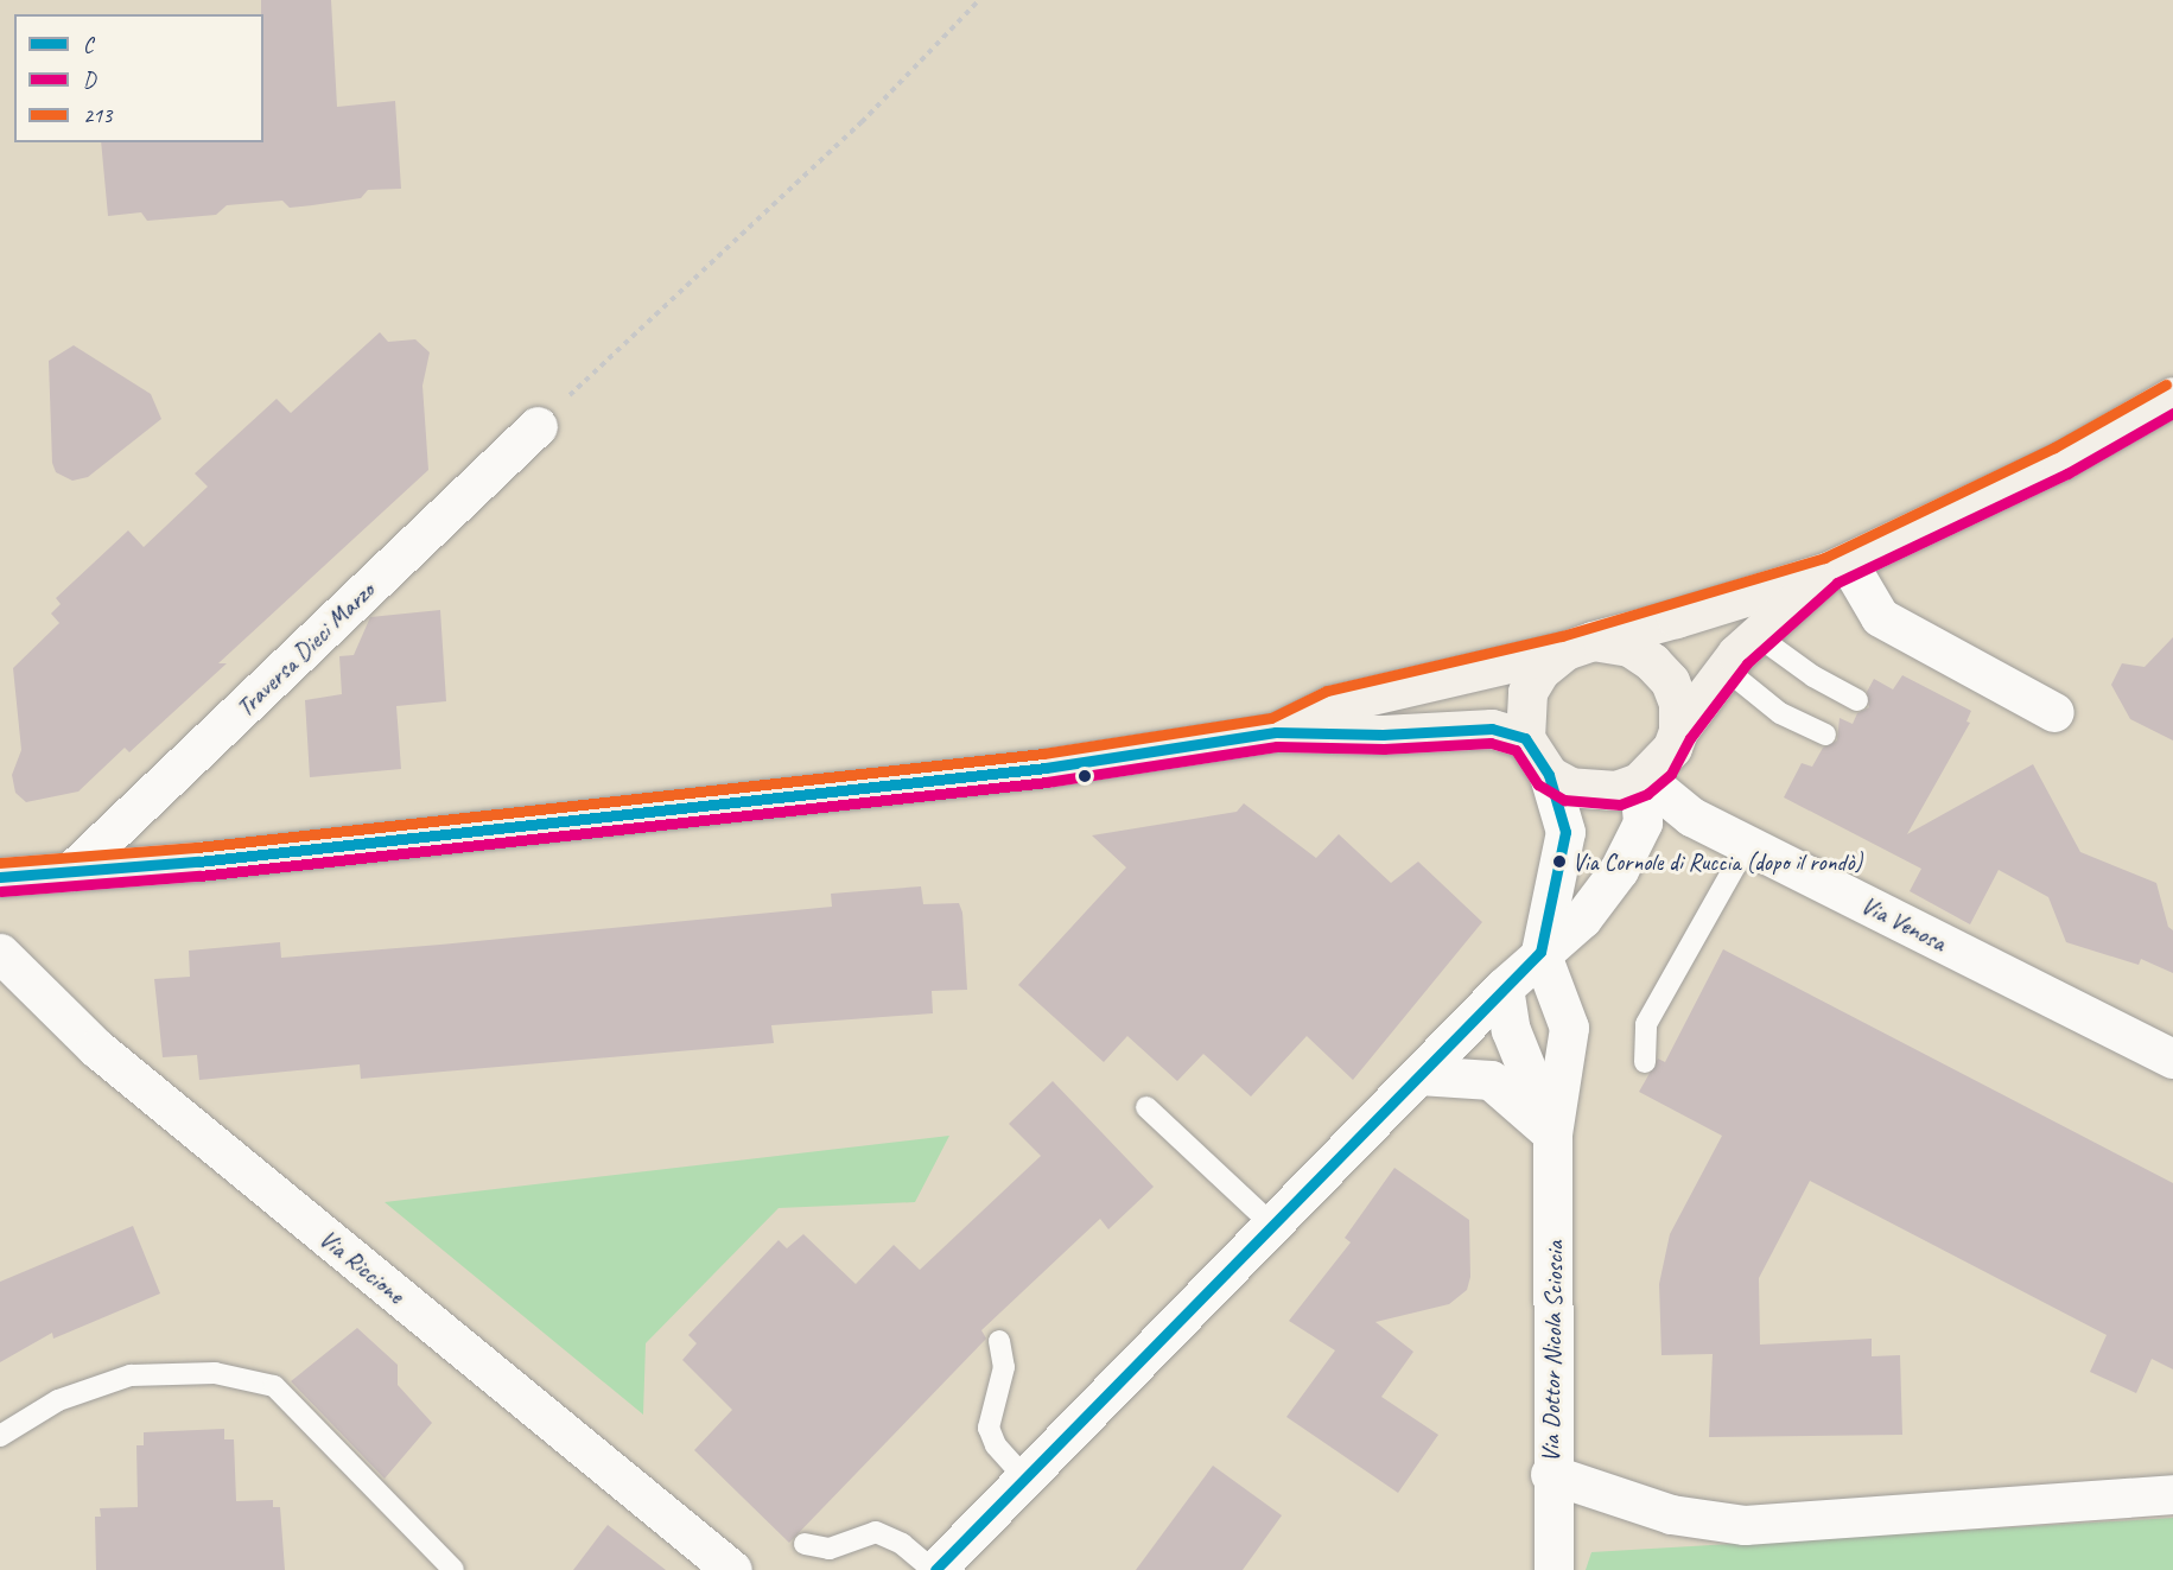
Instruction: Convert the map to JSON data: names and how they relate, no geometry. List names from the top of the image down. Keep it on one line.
{"streets":{"street":["Traversa Dieci Marzo","Via Venosa","Via Riccione","Via Dottor Nicola Scioscia"]},"places":["Via Cornole di Ruccia (dopo il rondò)"],"lines":["transit line 213","transit line D","transit line C"],"legend":["C","D","213"]}
